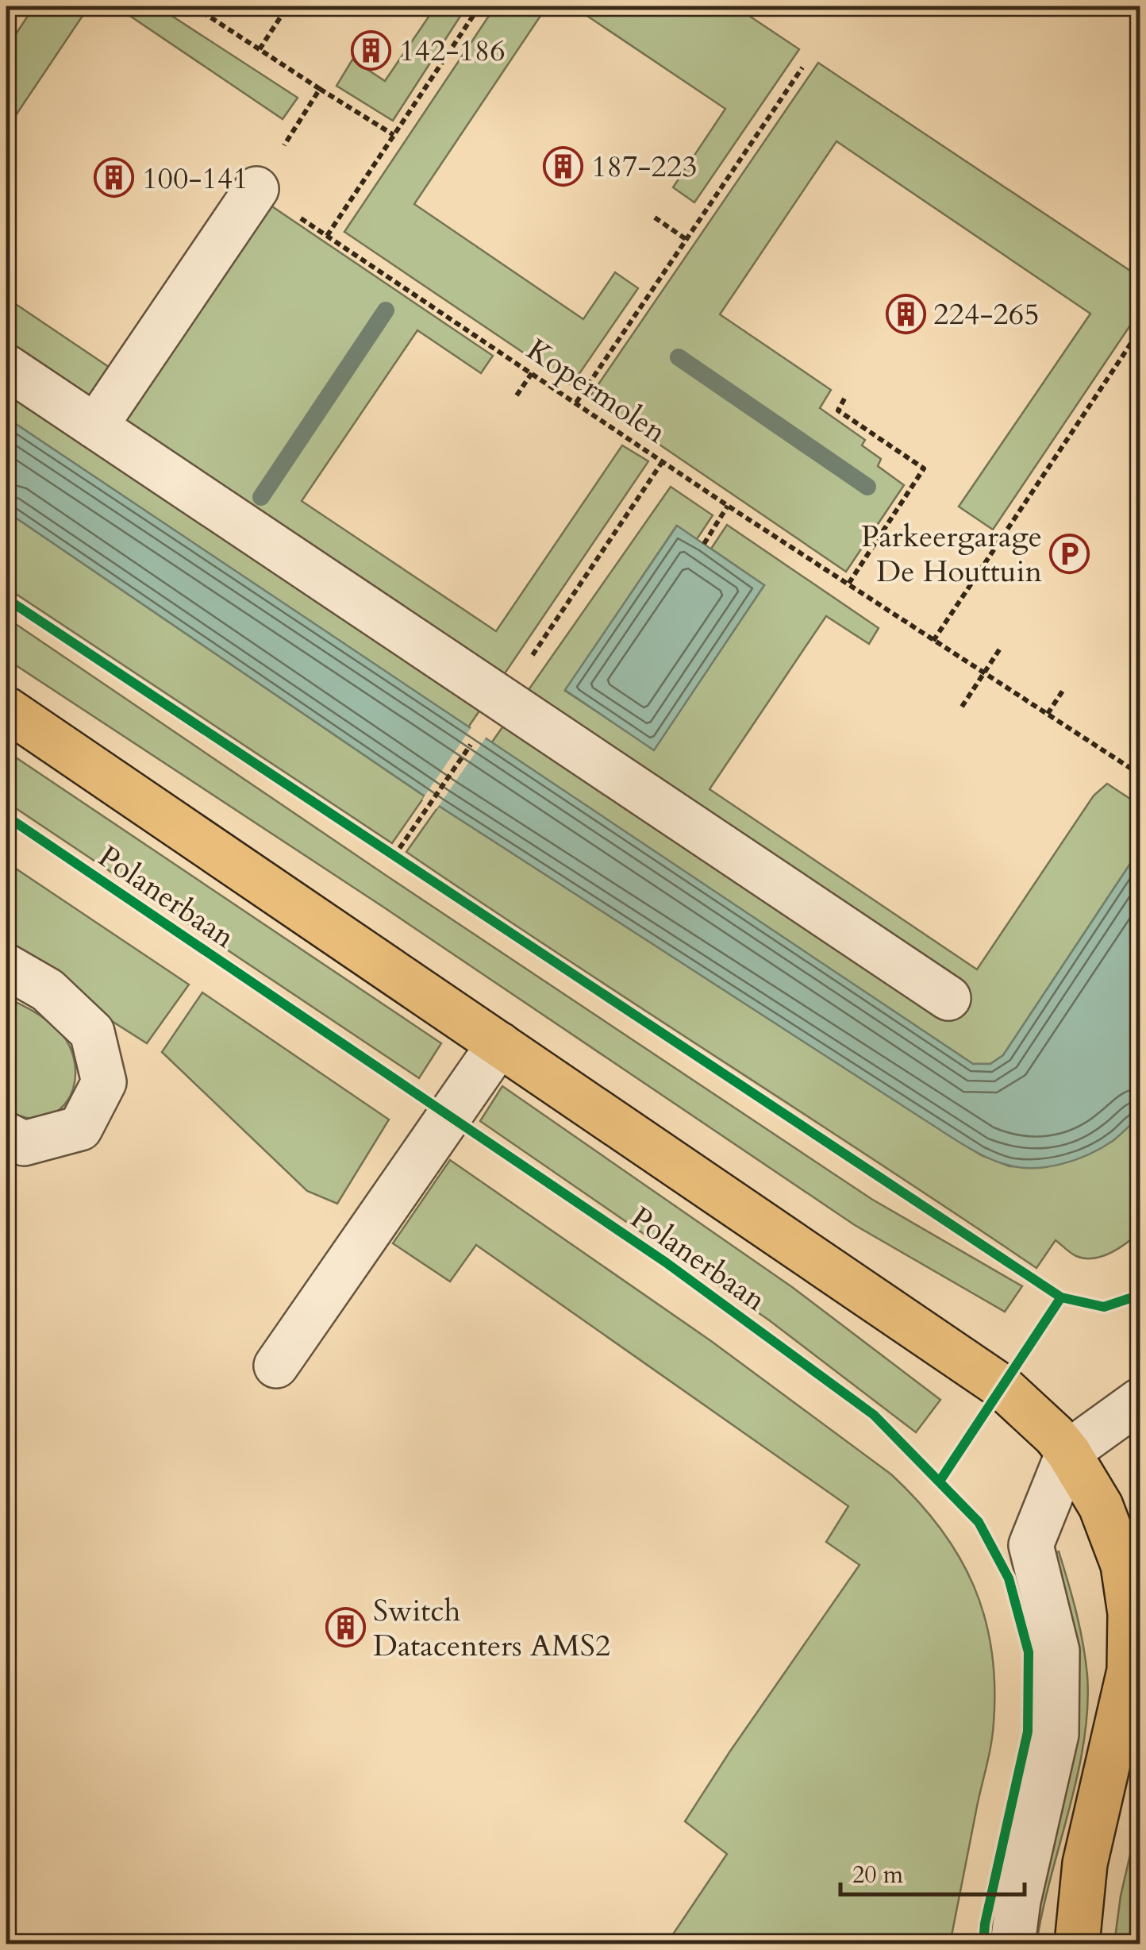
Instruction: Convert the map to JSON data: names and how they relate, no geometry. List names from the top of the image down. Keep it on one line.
{"streets":{"path":["Kopermolen"],"cycle path":["Polanerbaan"]},"places":{"building":["142-186","187-223","100-141","224-265","Switch Datacenters AMS2"],"parking":["Parkeergarage De Houttuin"]},"scale_bar":"20 m"}
